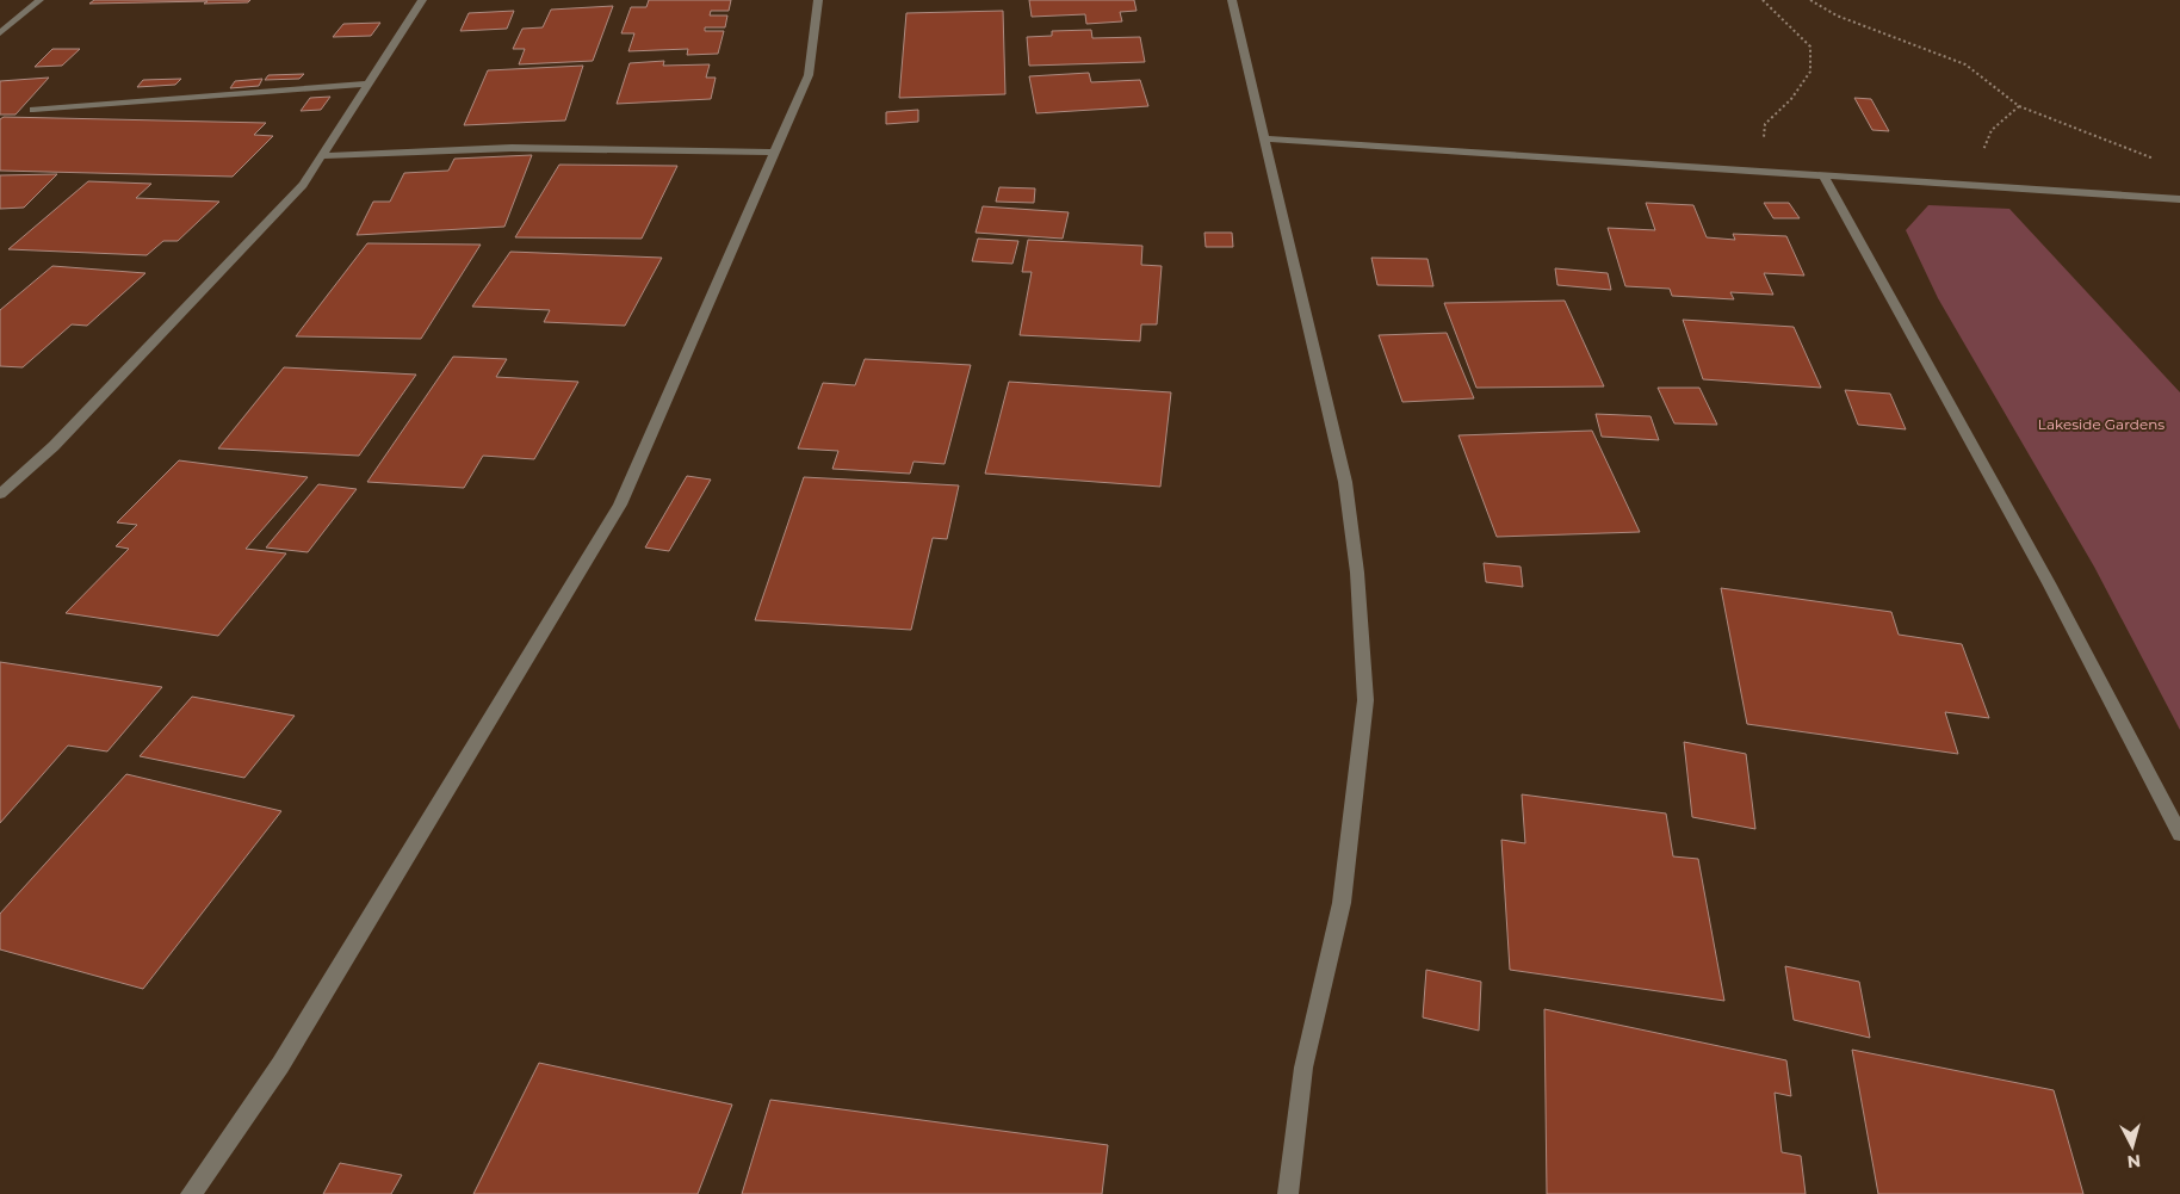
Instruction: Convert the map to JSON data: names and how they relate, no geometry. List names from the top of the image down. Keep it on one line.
{"parks":["Lakeside Gardens"],"north":"bottom"}
